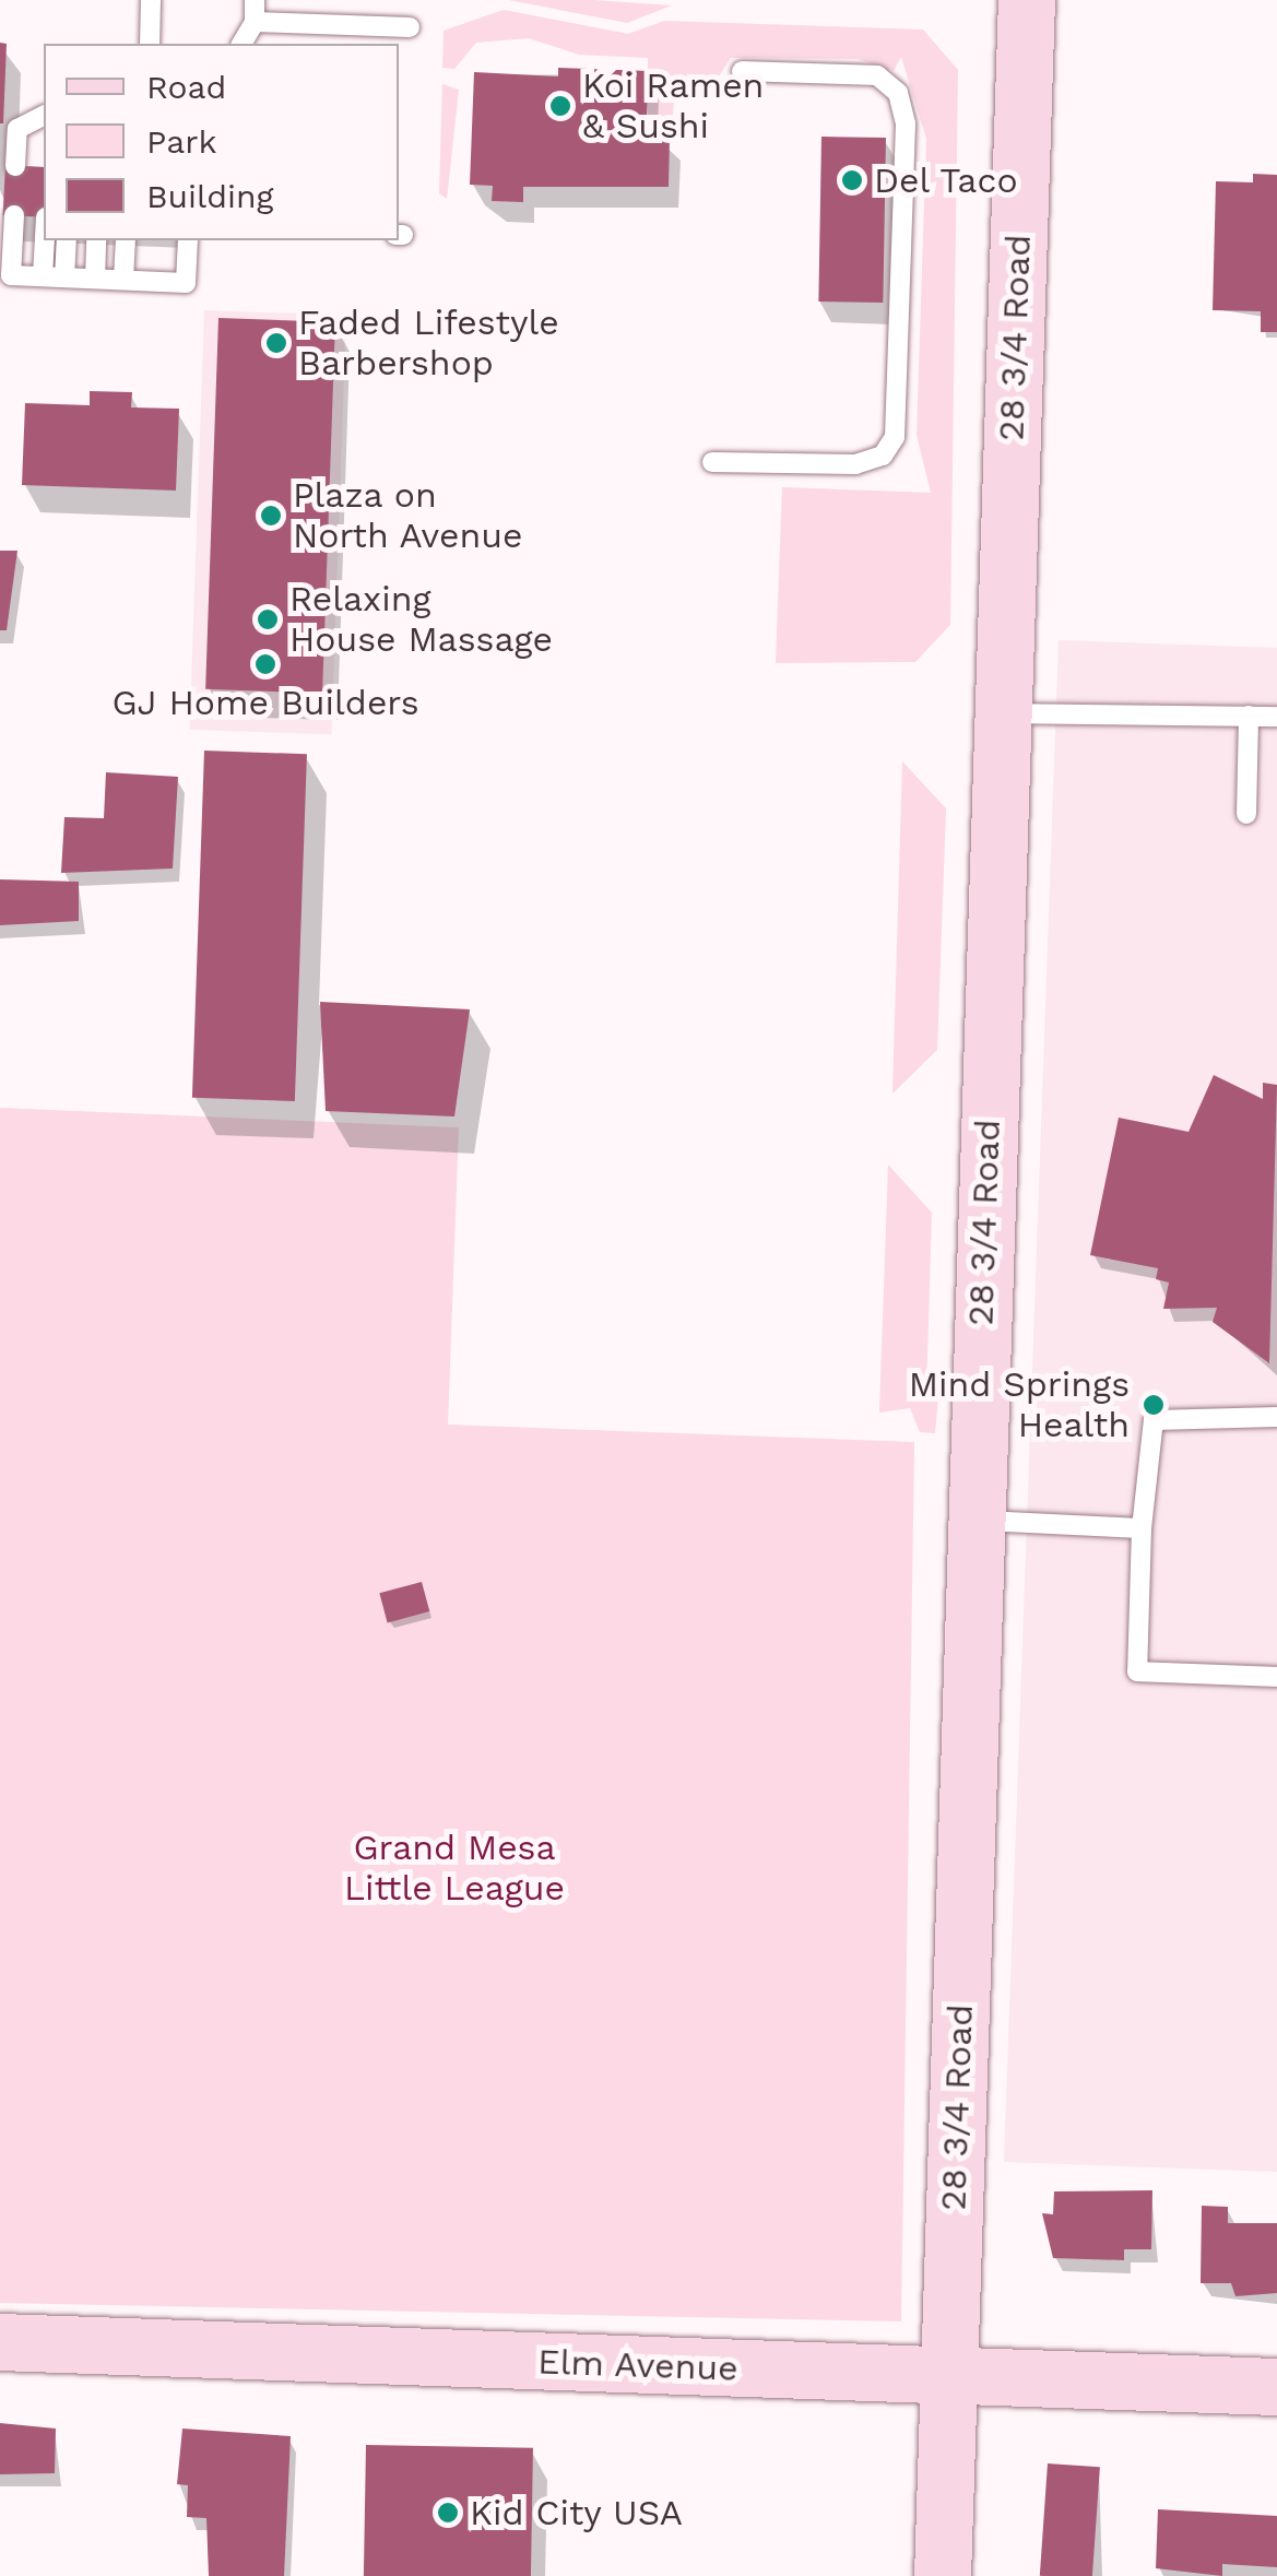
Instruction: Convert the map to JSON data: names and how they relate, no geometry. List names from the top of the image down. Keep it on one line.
{"streets":{"street":["28 3/4 Road","Elm Avenue"]},"crossings":[["28 3/4 Road","Elm Avenue"]],"parks":["Grand Mesa Little League"],"places":["Koi Ramen & Sushi","Del Taco","Faded Lifestyle Barbershop","Plaza on North Avenue","Relaxing House Massage","GJ Home Builders","Mind Springs Health","Kid City USA"],"legend":["Road","Park","Building"]}
